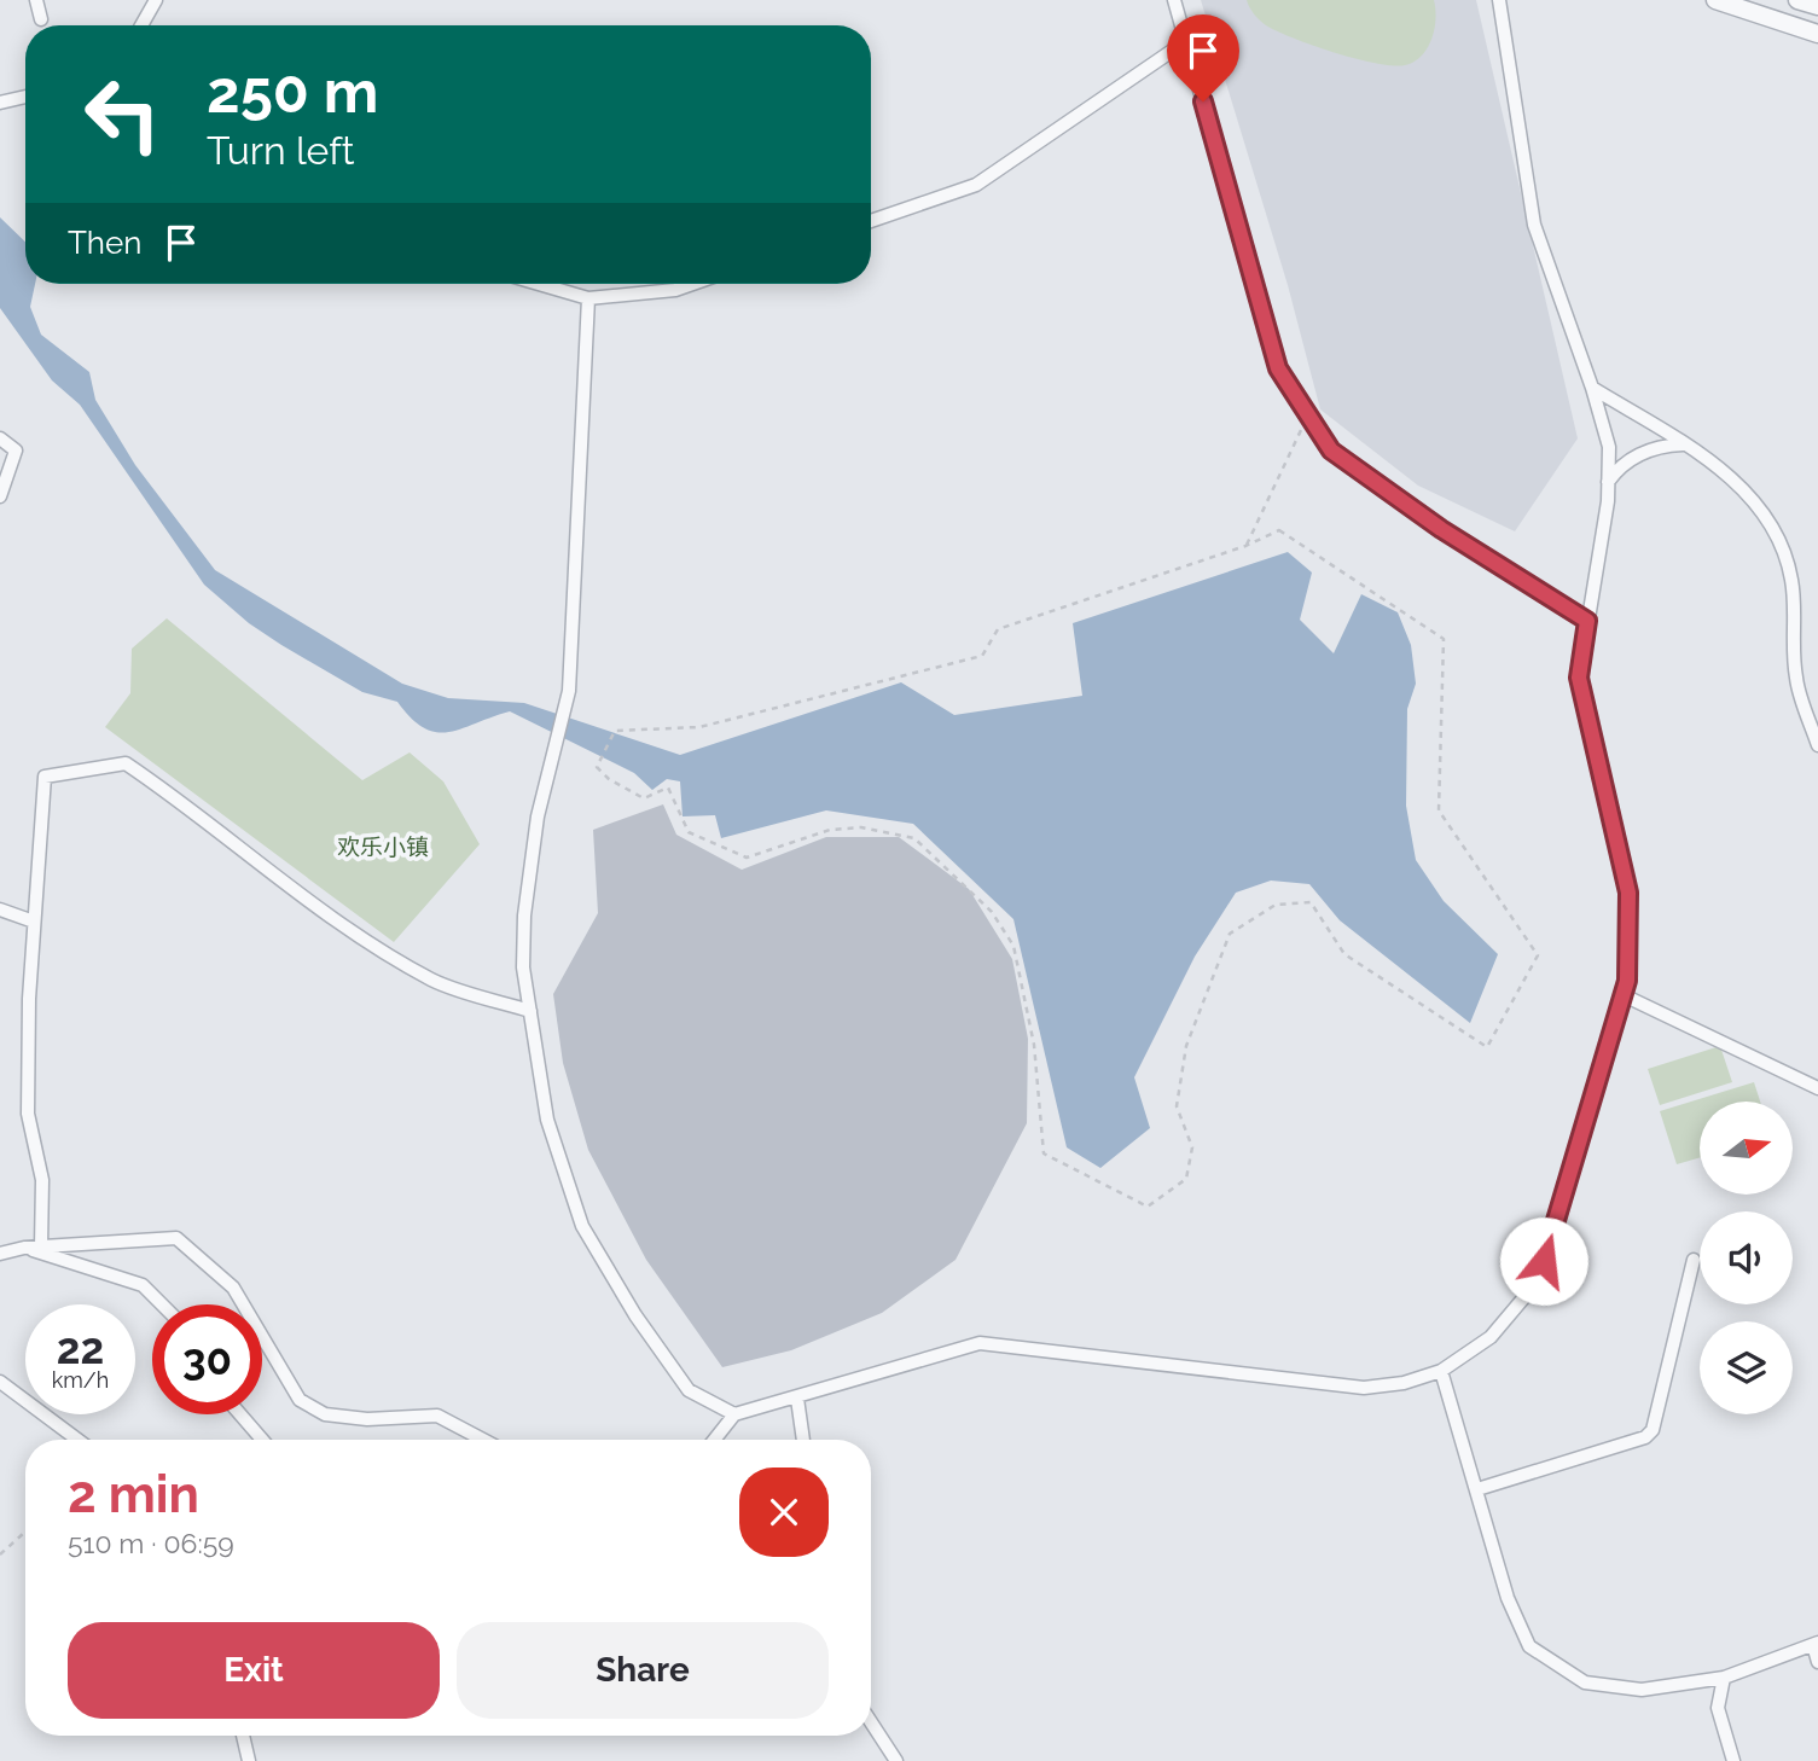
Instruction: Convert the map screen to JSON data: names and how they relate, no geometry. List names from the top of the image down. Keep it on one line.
{"parks":["欢乐小镇"],"north":"right","page":{"turn":["250 m","Turn left"],"then":"Then","speed":"22 km/h","limit":"30","heading":["2 min","510 m · 06:59"],"buttons":["Exit","Share"]}}
